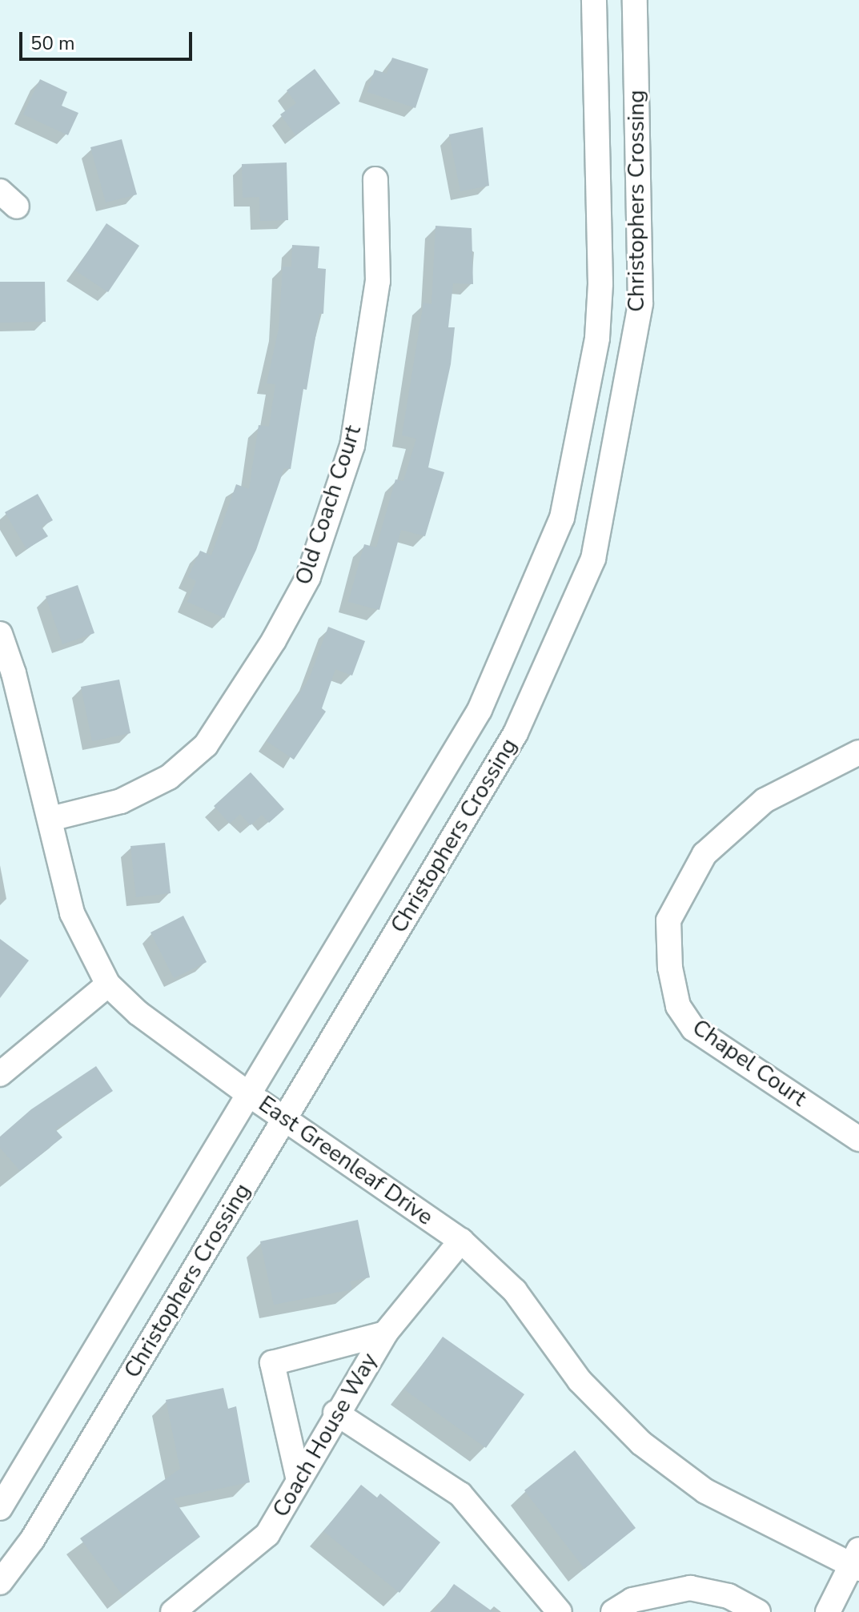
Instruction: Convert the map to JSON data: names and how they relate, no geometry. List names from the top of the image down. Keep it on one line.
{"streets":{"street":["Christophers Crossing","Old Coach Court","Chapel Court","East Greenleaf Drive","Coach House Way"]},"crossings":[["Christophers Crossing","East Greenleaf Drive"],["Old Coach Court","East Greenleaf Drive"],["East Greenleaf Drive","Coach House Way"]],"scale_bar":"50 m"}
